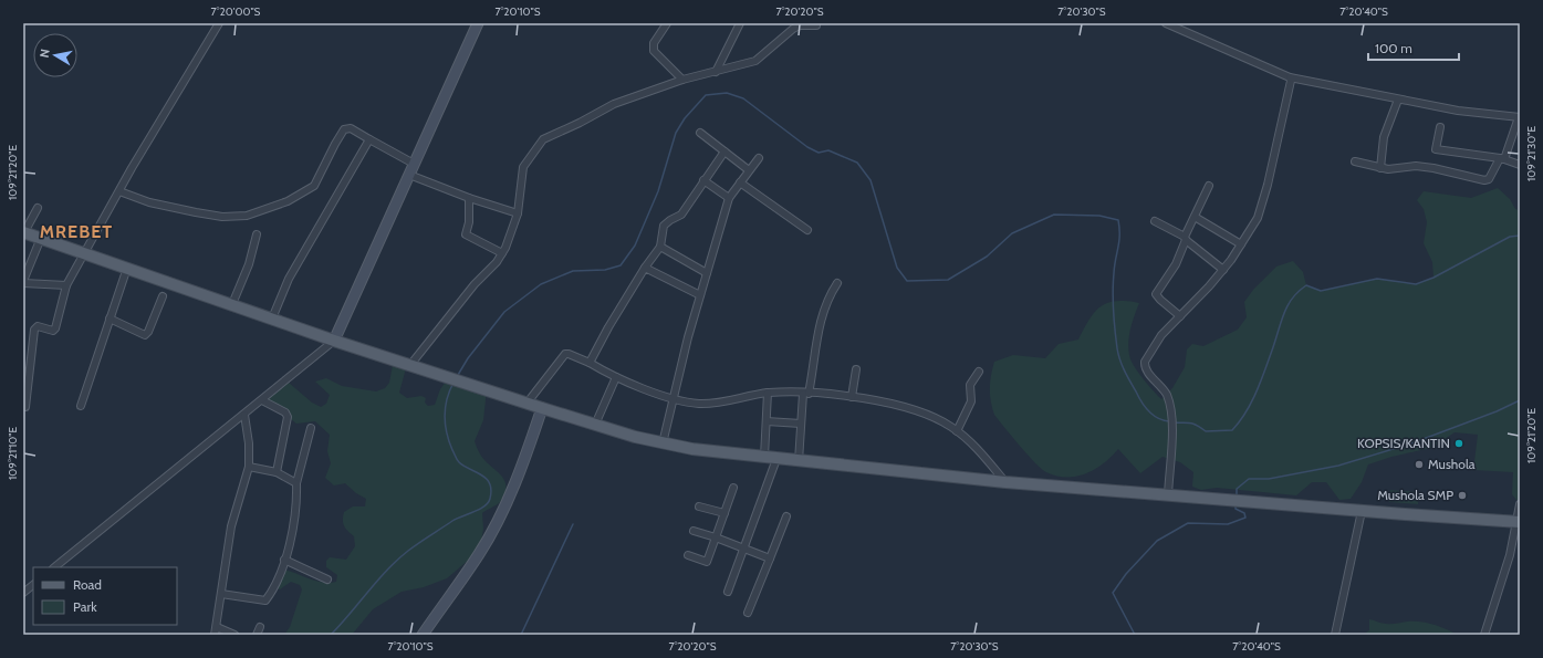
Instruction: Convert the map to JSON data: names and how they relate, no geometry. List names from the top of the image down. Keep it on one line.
{"districts":["MREBET"],"places":["KOPSIS/KANTIN","Mushola","Mushola SMP"],"legend":["Road","Park"],"scale_bar":"100 m","north":"left","coordinates":["7°20'00\"S","7°20'10\"S","7°20'20\"S","7°20'30\"S","7°20'40\"S","109°21'30\"E","109°21'20\"E","109°21'10\"E"]}
